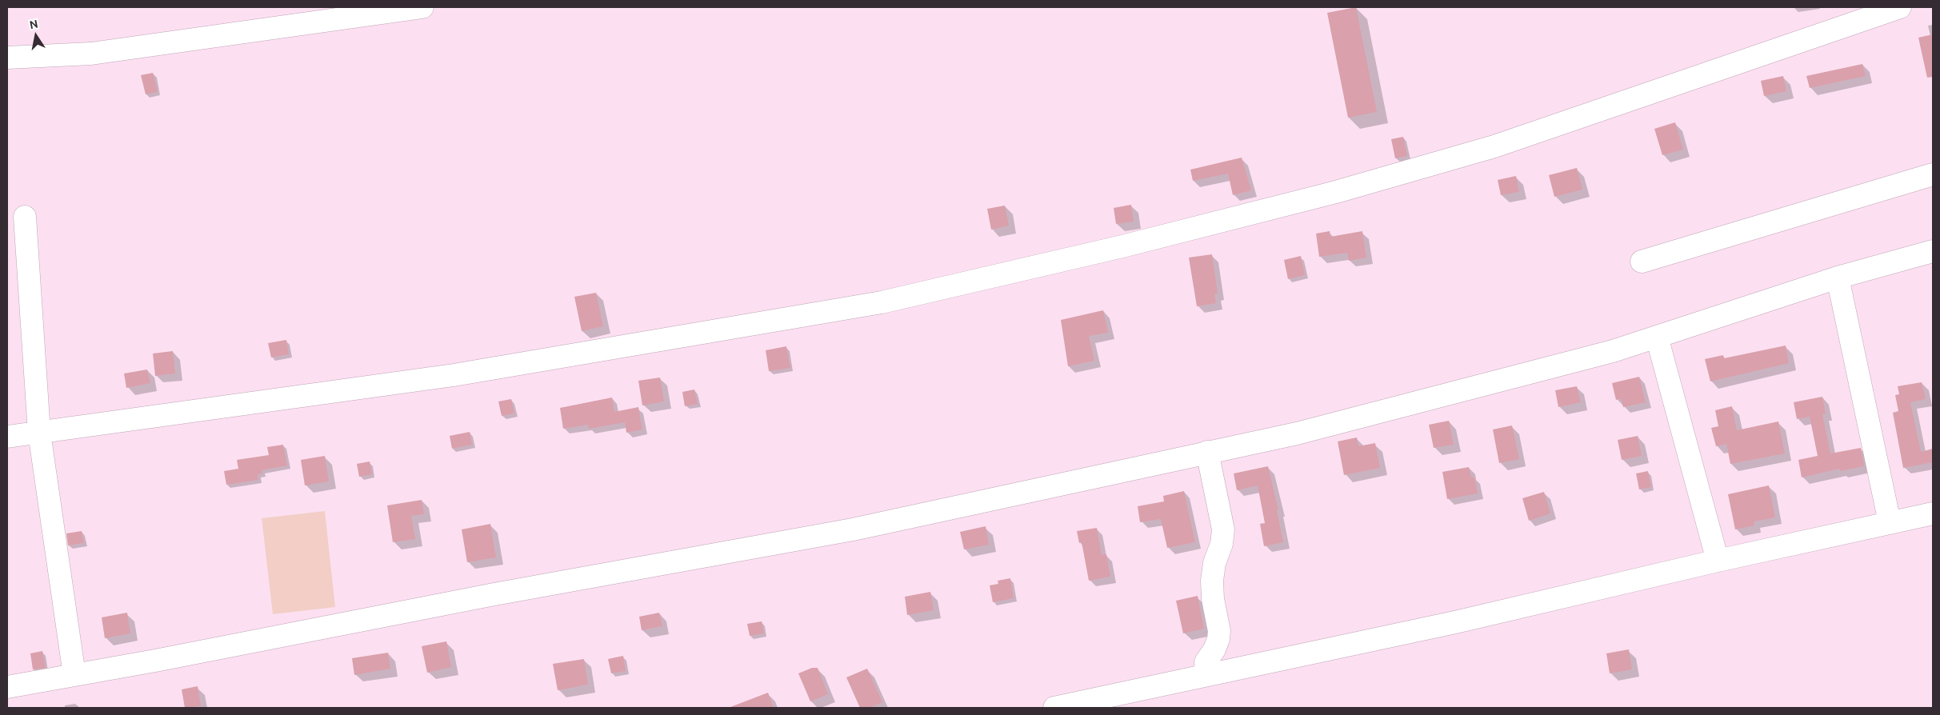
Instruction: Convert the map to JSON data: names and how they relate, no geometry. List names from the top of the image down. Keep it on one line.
{"north":"top"}
